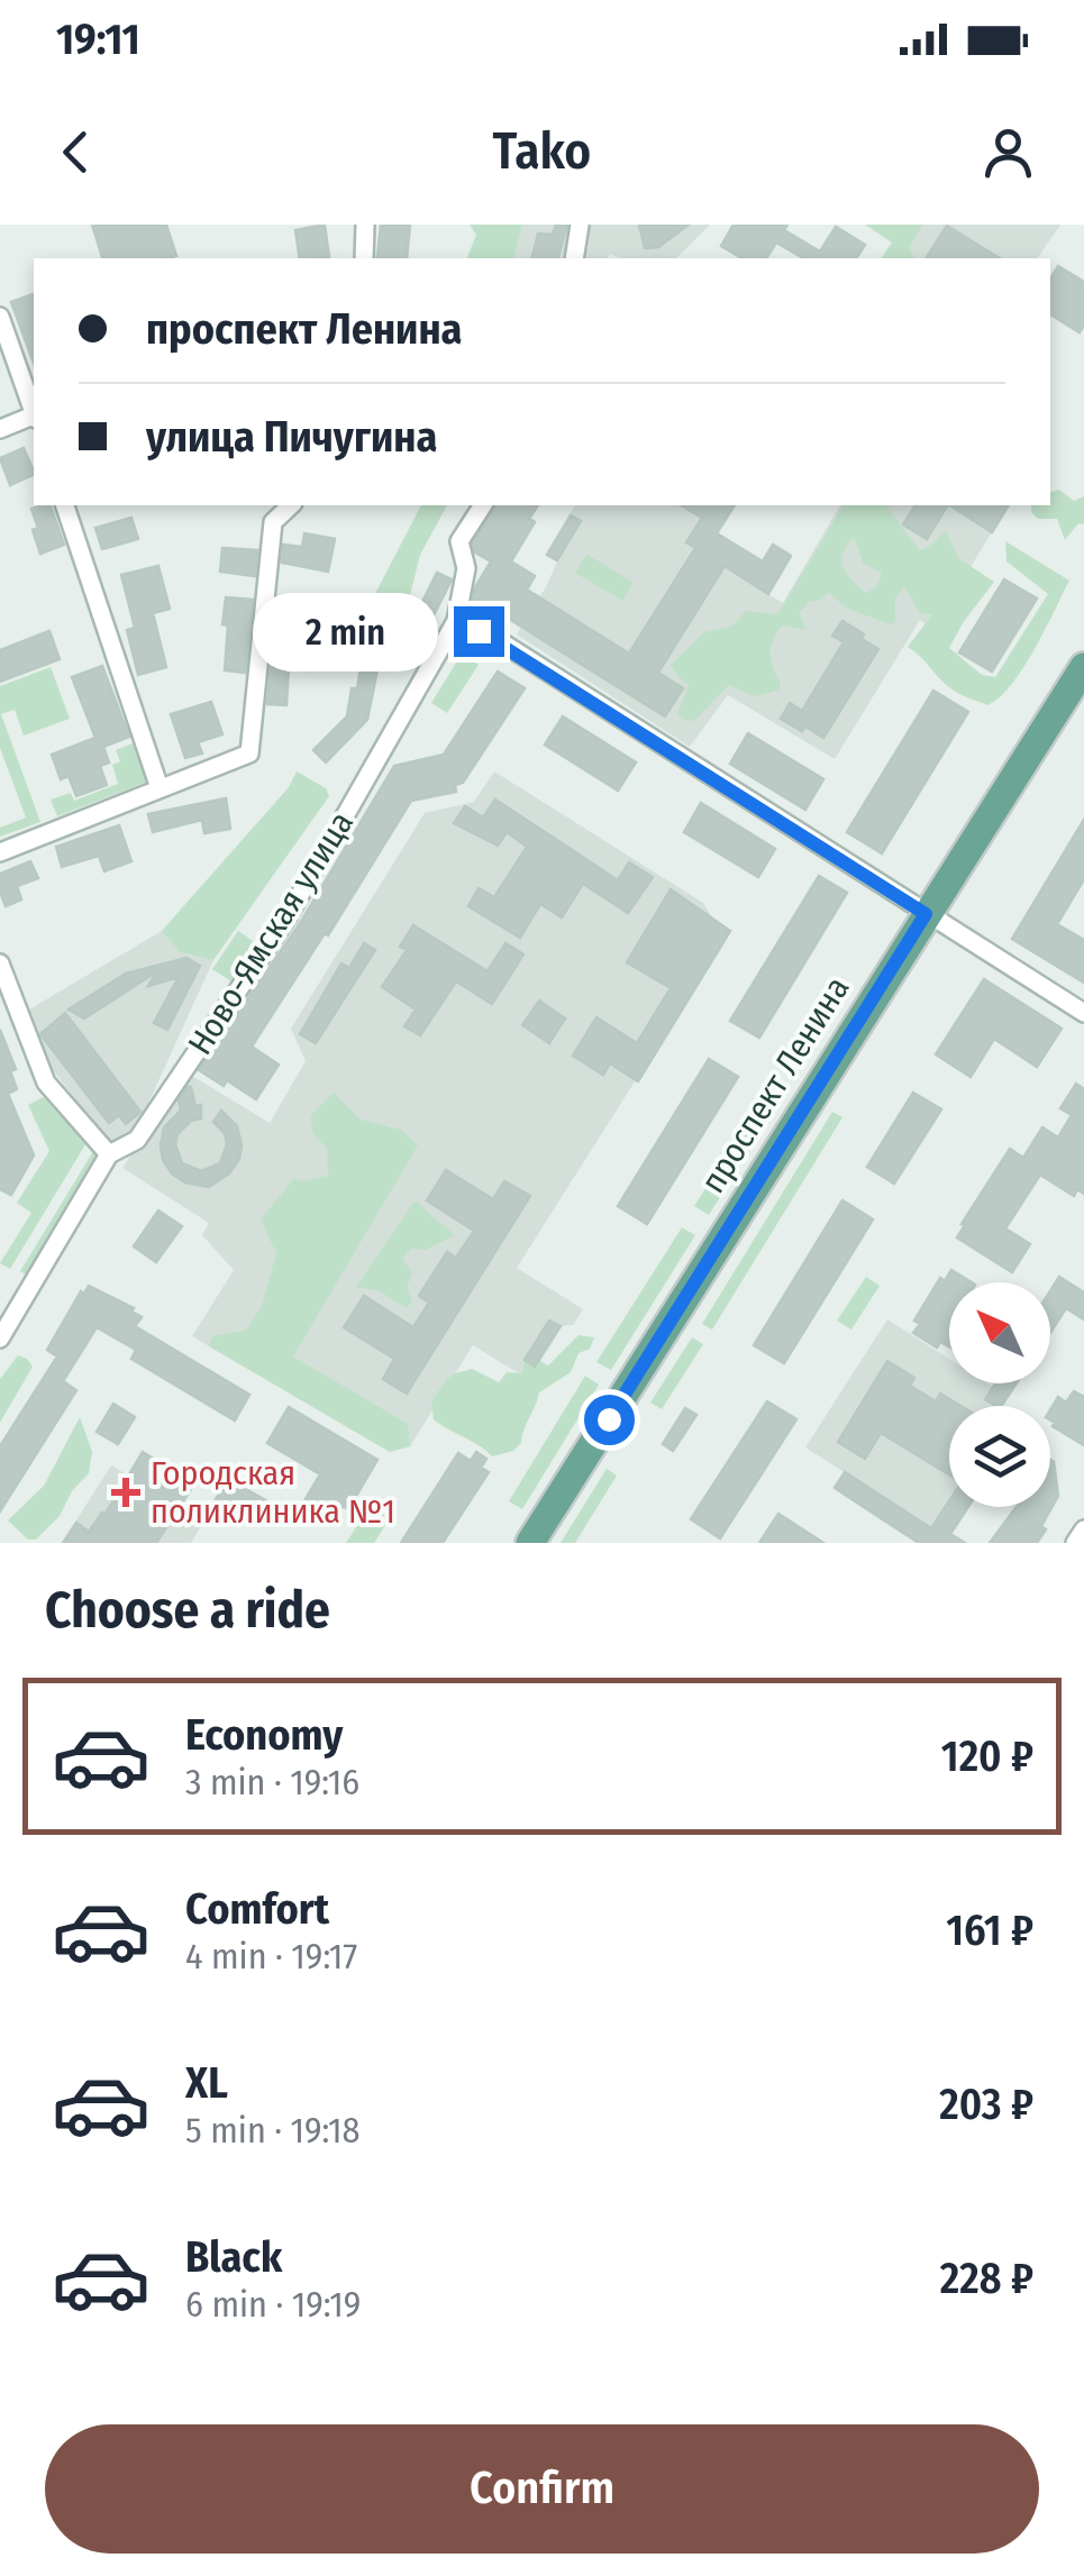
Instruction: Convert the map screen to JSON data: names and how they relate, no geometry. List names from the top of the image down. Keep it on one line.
{"streets":{"main road":["проспект Ленина"],"street":["Ново-Ямская улица"]},"places":{"health":["Городская поликлиника №1"]},"north":"top left","page":{"status":"19:11","header":"Tako","banner":["проспект Ленина","улица Пичугина"],"bubble":"2 min","heading":"Choose a ride","list":[{"name":"Economy","note":"3 min · 19:16","value":"120 ₽"},{"name":"Comfort","note":"4 min · 19:17","value":"161 ₽"},{"name":"XL","note":"5 min · 19:18","value":"203 ₽"},{"name":"Black","note":"6 min · 19:19","value":"228 ₽"}],"buttons":"Confirm"}}
